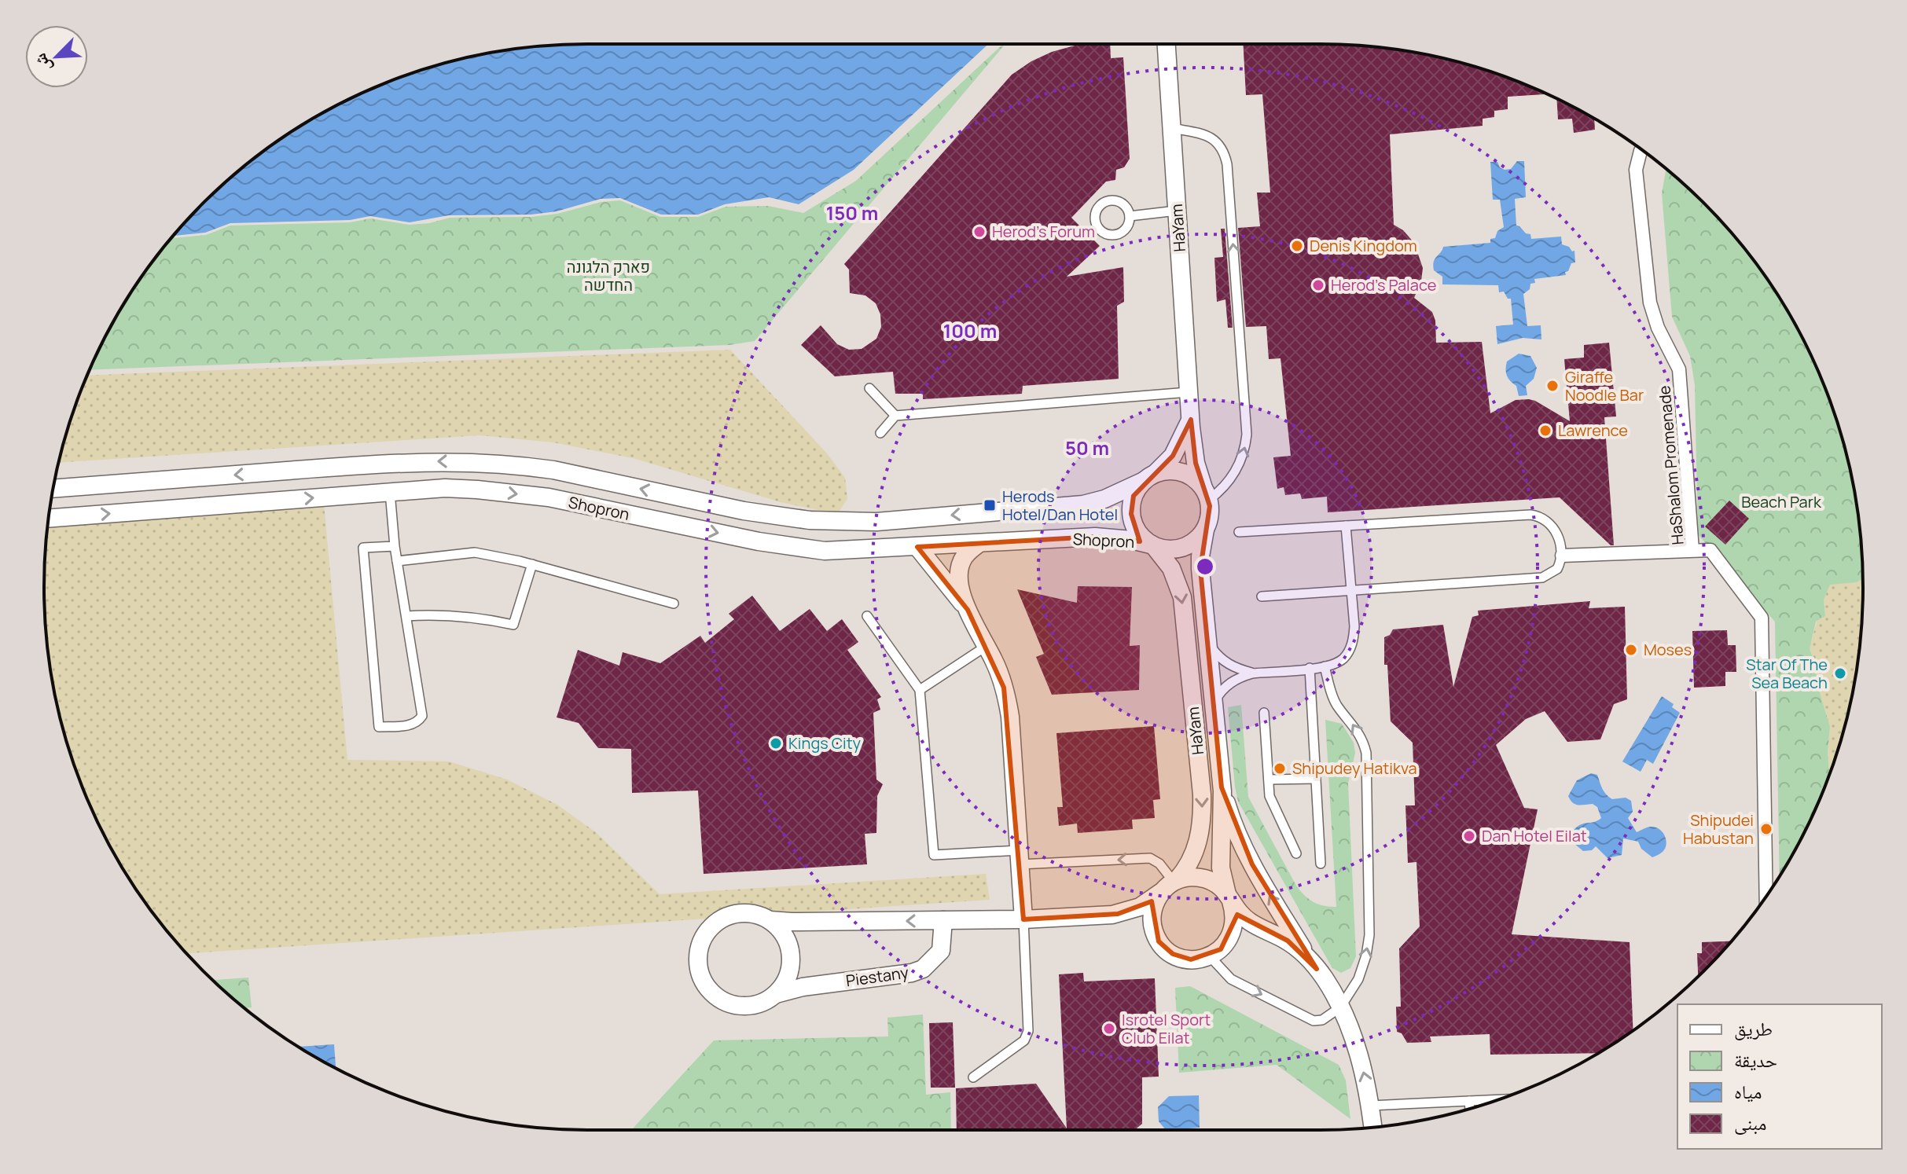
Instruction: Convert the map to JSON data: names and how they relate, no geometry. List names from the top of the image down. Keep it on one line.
{"streets":{"street":["HaYam","HaShalom Promenade","Shopron","Piestany"]},"crossings":[["HaYam","Shopron"]],"parks":["פארק הלגונה החדשה","Beach Park"],"places":{"other":["Herod's Forum","Denis Kingdom","Herod's Palace","Giraffe Noodle Bar","Lawrence","Moses","Star Of The Sea Beach","Kings City","Shipudey Hatikva","Shipudei Habustan","Dan Hotel Eilat","Isrotel Sport Club Eilat"],"transit":["Herods Hotel/Dan Hotel"]},"legend":["طريق","حديقة","مياه","مبنى"],"north":"bottom left","rings":["150 m","100 m","50 m"]}
